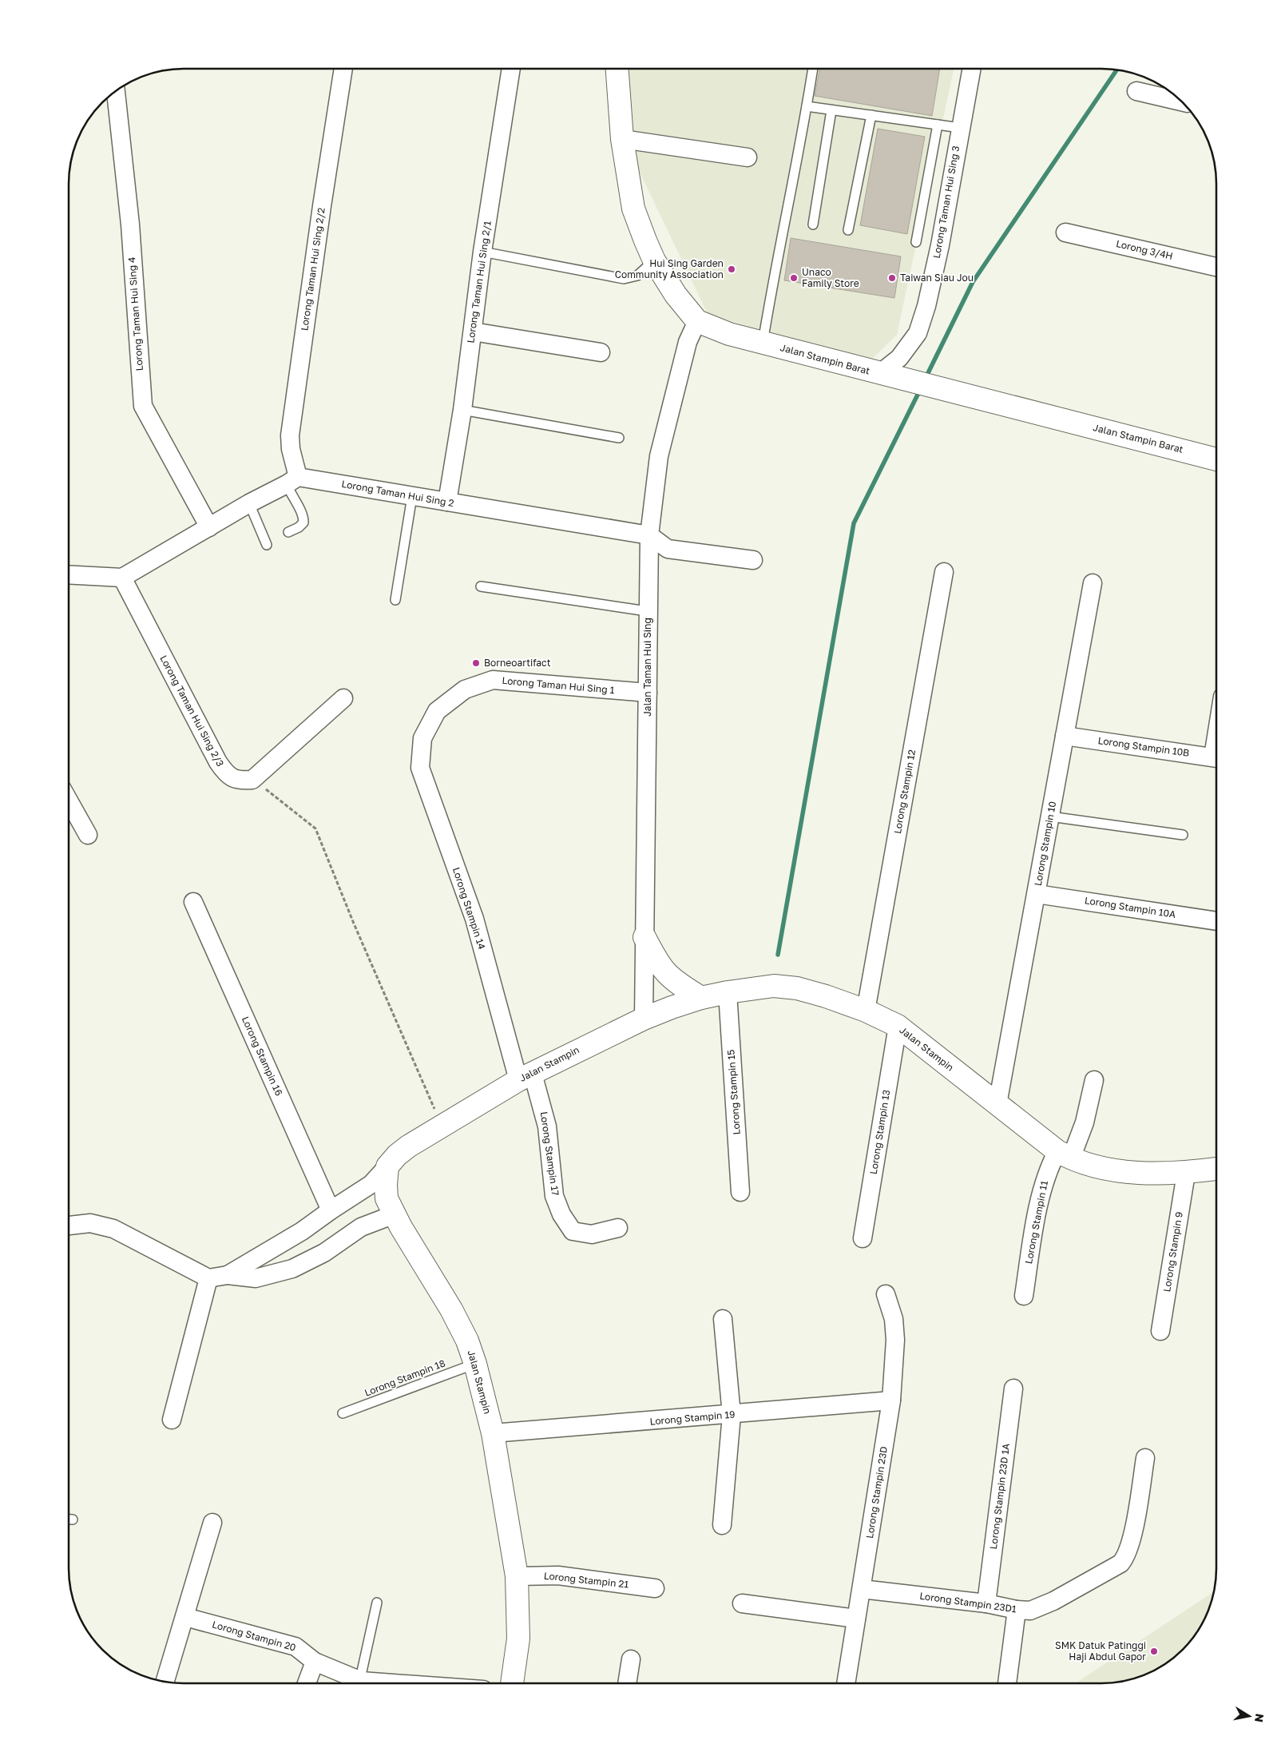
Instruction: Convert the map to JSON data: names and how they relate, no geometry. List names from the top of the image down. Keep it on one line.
{"streets":{"street":["Lorong Taman Hui Sing 3","Lorong 3/4H","Lorong Taman Hui Sing 2/2","Lorong Taman Hui Sing 2/1","Lorong Taman Hui Sing 4","Jalan Stampin Barat","Lorong Taman Hui Sing 2","Jalan Taman Hui Sing","Lorong Taman Hui Sing 1","Lorong Taman Hui Sing 2/3","Lorong Stampin 10B","Lorong Stampin 12","Lorong Stampin 10","Lorong Stampin 10A","Lorong Stampin 14","Jalan Stampin","Lorong Stampin 16","Lorong Stampin 15","Lorong Stampin 13","Lorong Stampin 17","Lorong Stampin 11","Lorong Stampin 9","Lorong Stampin 19","Lorong Stampin 23D","Lorong Stampin 23D 1A","Lorong Stampin 21","Lorong Stampin 23D1","Lorong Stampin 20"],"lane":["Lorong Stampin 18"]},"crossings":[["Lorong Taman Hui Sing 3","Jalan Stampin Barat"],["Lorong Taman Hui Sing 2/2","Lorong Taman Hui Sing 2"],["Lorong Taman Hui Sing 2/1","Lorong Taman Hui Sing 2"],["Jalan Stampin Barat","Jalan Taman Hui Sing"],["Lorong Taman Hui Sing 2","Jalan Taman Hui Sing"],["Jalan Taman Hui Sing","Lorong Taman Hui Sing 1"],["Jalan Taman Hui Sing","Jalan Stampin"],["Lorong Taman Hui Sing 1","Lorong Stampin 14"],["Lorong Stampin 10B","Lorong Stampin 10"],["Lorong Stampin 12","Jalan Stampin"],["Lorong Stampin 10","Lorong Stampin 10A"],["Lorong Stampin 10","Jalan Stampin"],["Lorong Stampin 14","Jalan Stampin"],["Lorong Stampin 14","Lorong Stampin 17"],["Jalan Stampin","Lorong Stampin 15"],["Jalan Stampin","Lorong Stampin 13"],["Jalan Stampin","Lorong Stampin 17"],["Jalan Stampin","Lorong Stampin 11"],["Jalan Stampin","Lorong Stampin 9"],["Jalan Stampin","Lorong Stampin 18"],["Jalan Stampin","Lorong Stampin 19"],["Jalan Stampin","Lorong Stampin 21"],["Lorong Stampin 19","Lorong Stampin 23D"],["Lorong Stampin 23D","Lorong Stampin 23D1"],["Lorong Stampin 23D 1A","Lorong Stampin 23D1"]],"places":["Hui Sing Garden Community Association","Unaco Family Store","Taiwan Siau Jou","Borneoartifact","SMK Datuk Patinggi Haji Abdul Gapor"],"north":"right"}
